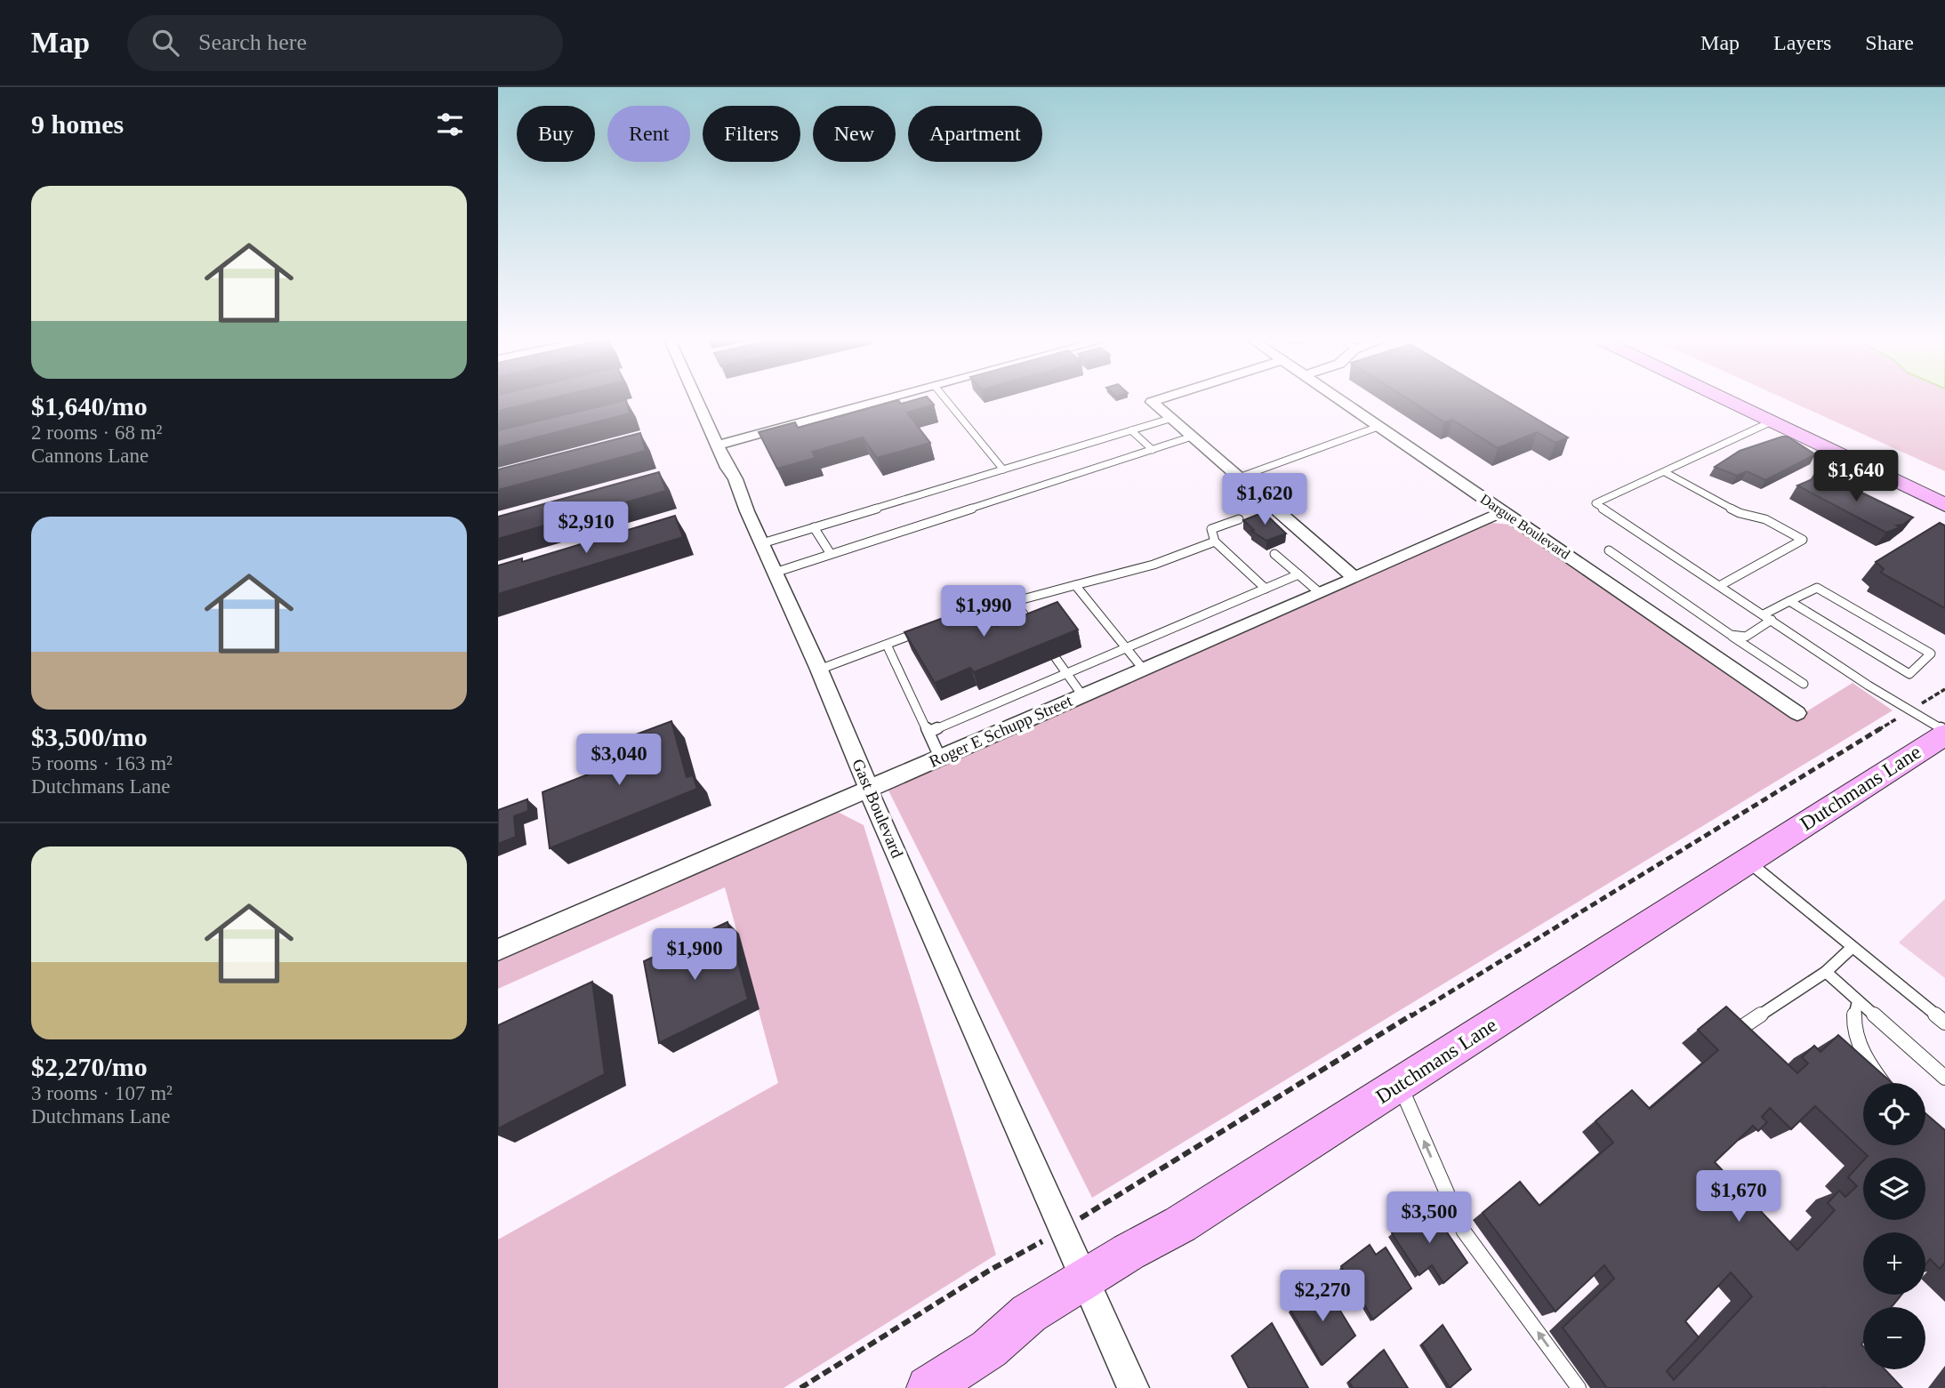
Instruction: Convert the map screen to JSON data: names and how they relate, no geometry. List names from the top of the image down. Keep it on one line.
{"streets":{"main road":["Dutchmans Lane"],"street":["Dargue Boulevard","Roger E Schupp Street","Gast Boulevard"]},"crossings":[["Dargue Boulevard","Roger E Schupp Street"],["Roger E Schupp Street","Gast Boulevard"],["Dutchmans Lane","Gast Boulevard"]],"page":{"header":"Map","search":"Search here","nav":["Map","Layers","Share"],"heading":"9 homes","chip":["Buy","Rent","Filters","New","Apartment"],"list":[{"name":"$1,640/mo","note":"2 rooms · 68 m² · Cannons Lane"},{"name":"$3,500/mo","note":"5 rooms · 163 m² · Dutchmans Lane"},{"name":"$2,270/mo","note":"3 rooms · 107 m² · Dutchmans Lane"}],"price":["$1,640","$1,620","$2,910","$1,990","$3,040","$1,900","$1,670","$3,500","$2,270"],"map_buttons":["+","−"]}}
